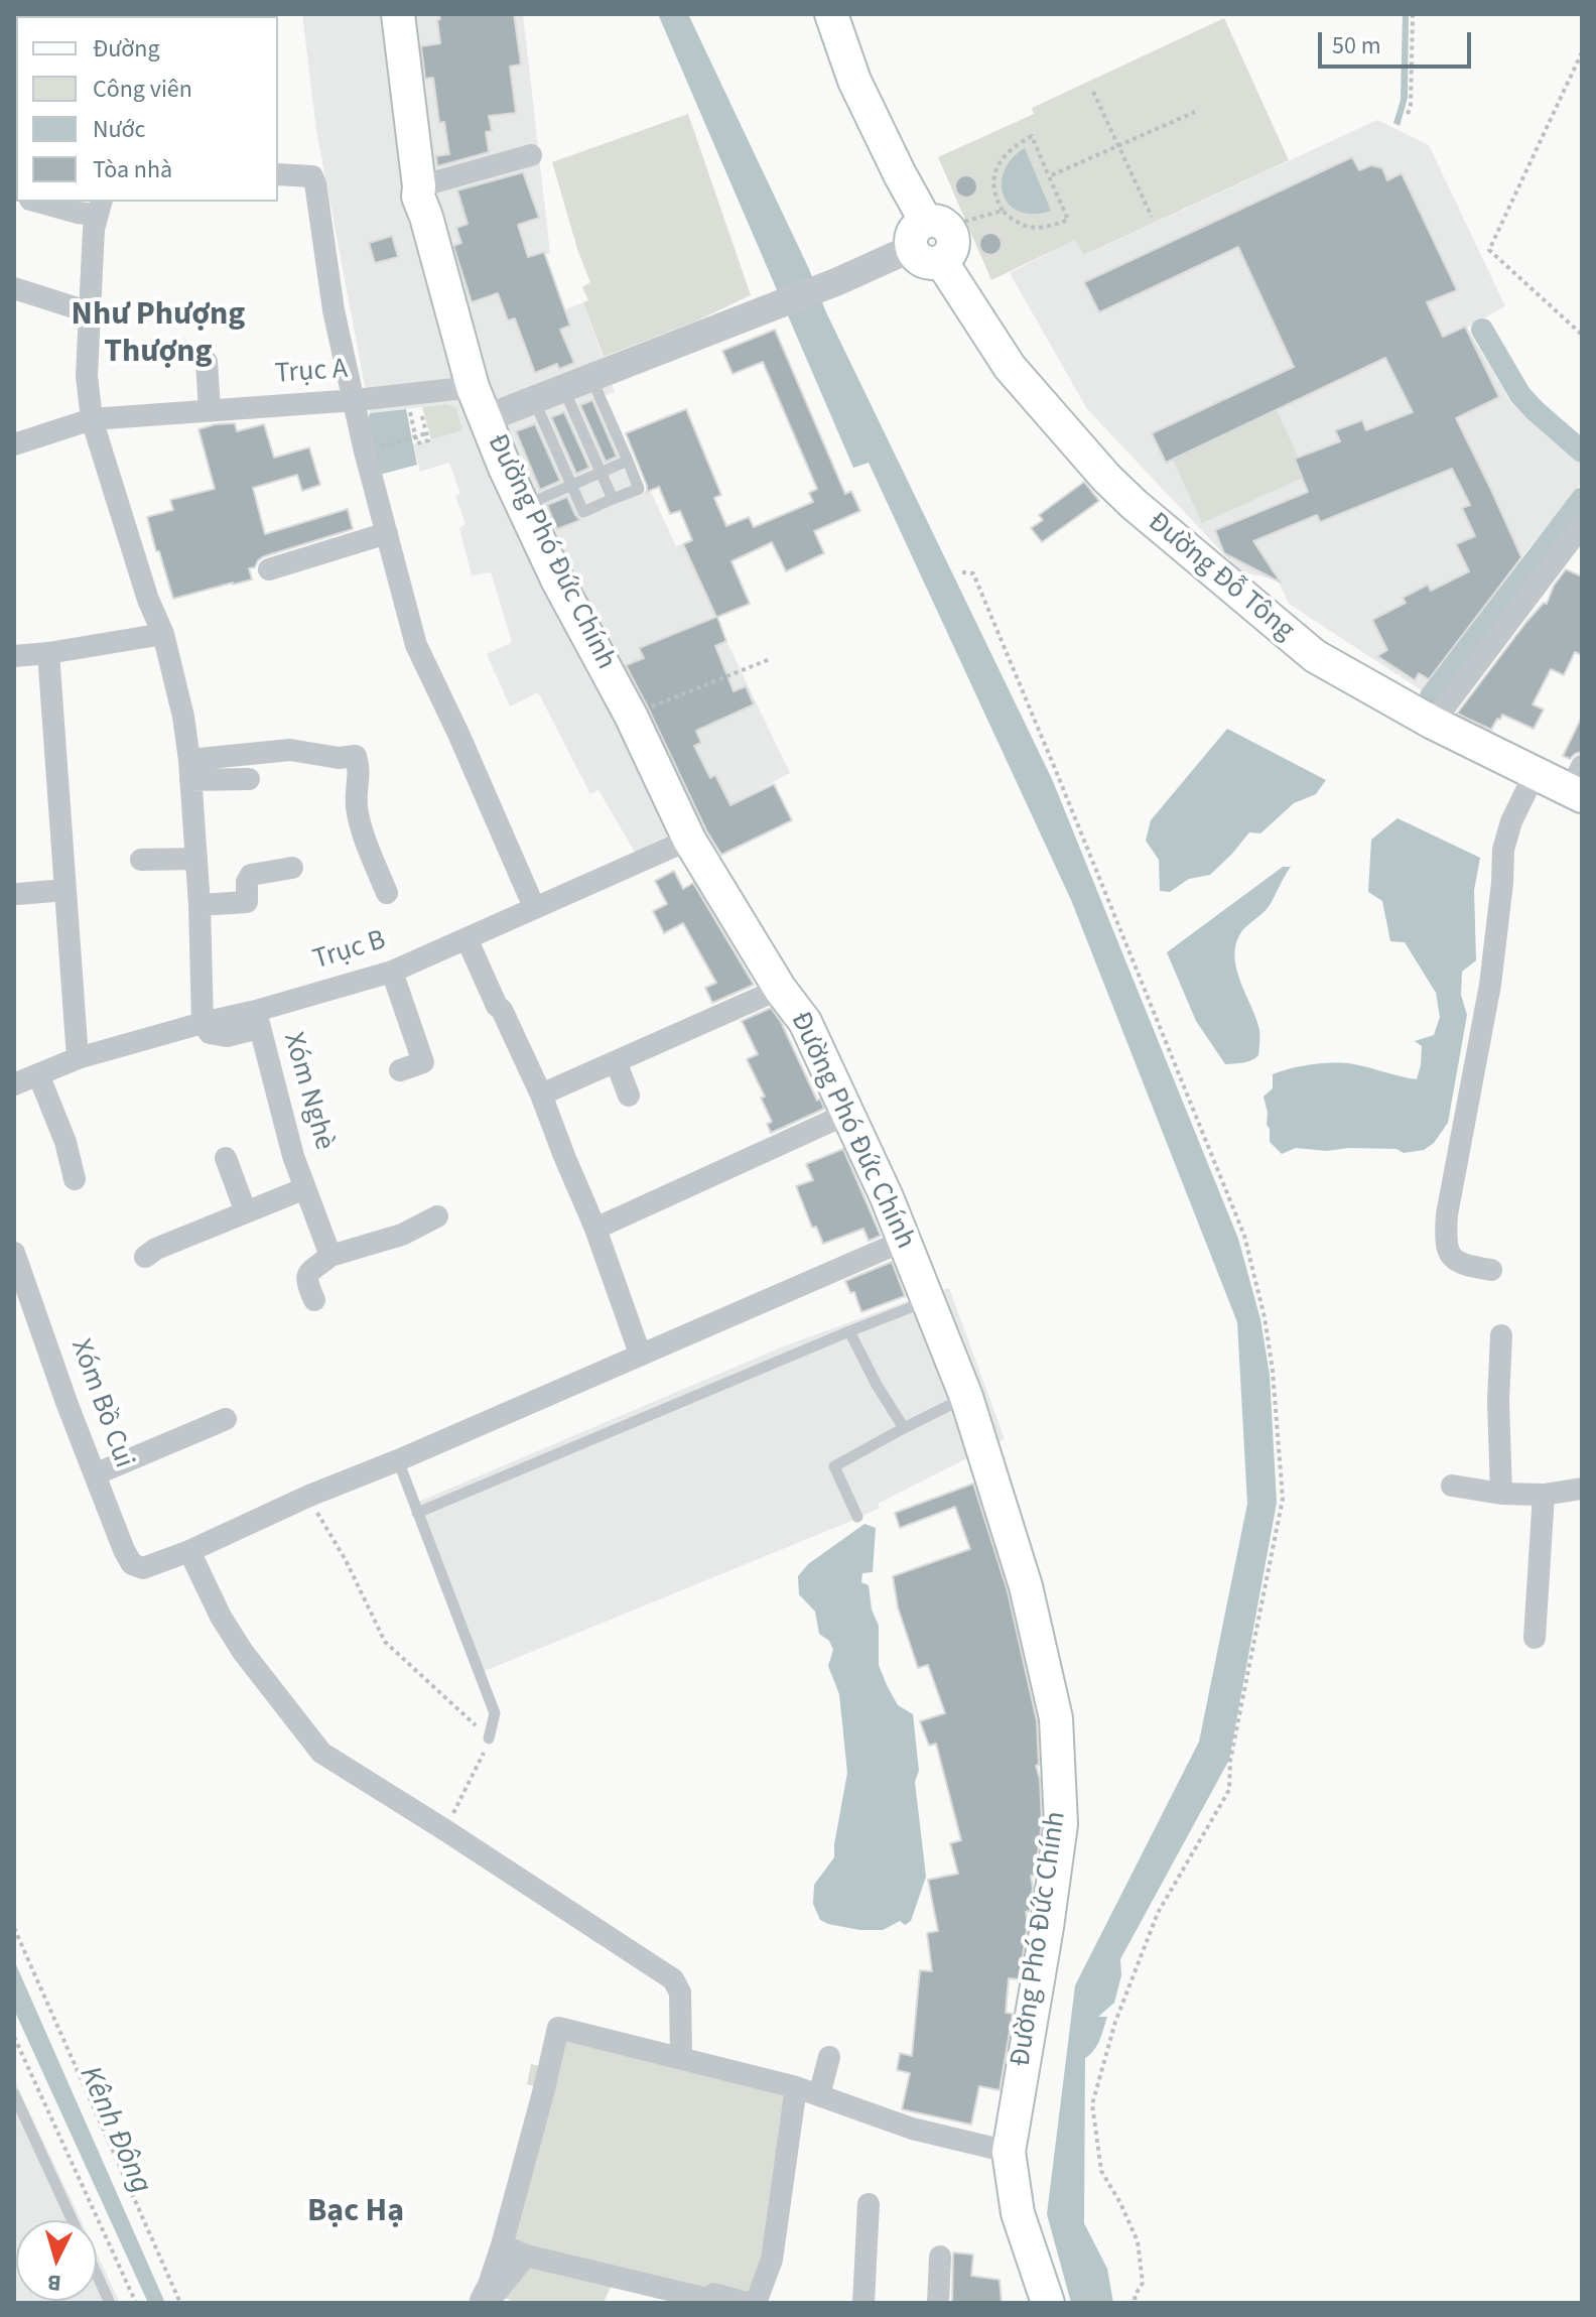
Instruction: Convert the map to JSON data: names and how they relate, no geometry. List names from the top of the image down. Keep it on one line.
{"streets":{"main road":["Đường Phó Đức Chính","Đường Đỗ Tông"],"street":["Trục A","Trục B","Xóm Nghè","Xóm Bồ Cui"]},"crossings":[["Trục A","Đường Phó Đức Chính"],["Đường Phó Đức Chính","Trục B"],["Trục B","Xóm Nghè"]],"districts":["Như Phượng Thượng","Bạc Hạ"],"water":["Kênh Đông"],"legend":["Đường","Công viên","Nước","Tòa nhà"],"scale_bar":"50 m","north":"bottom"}
